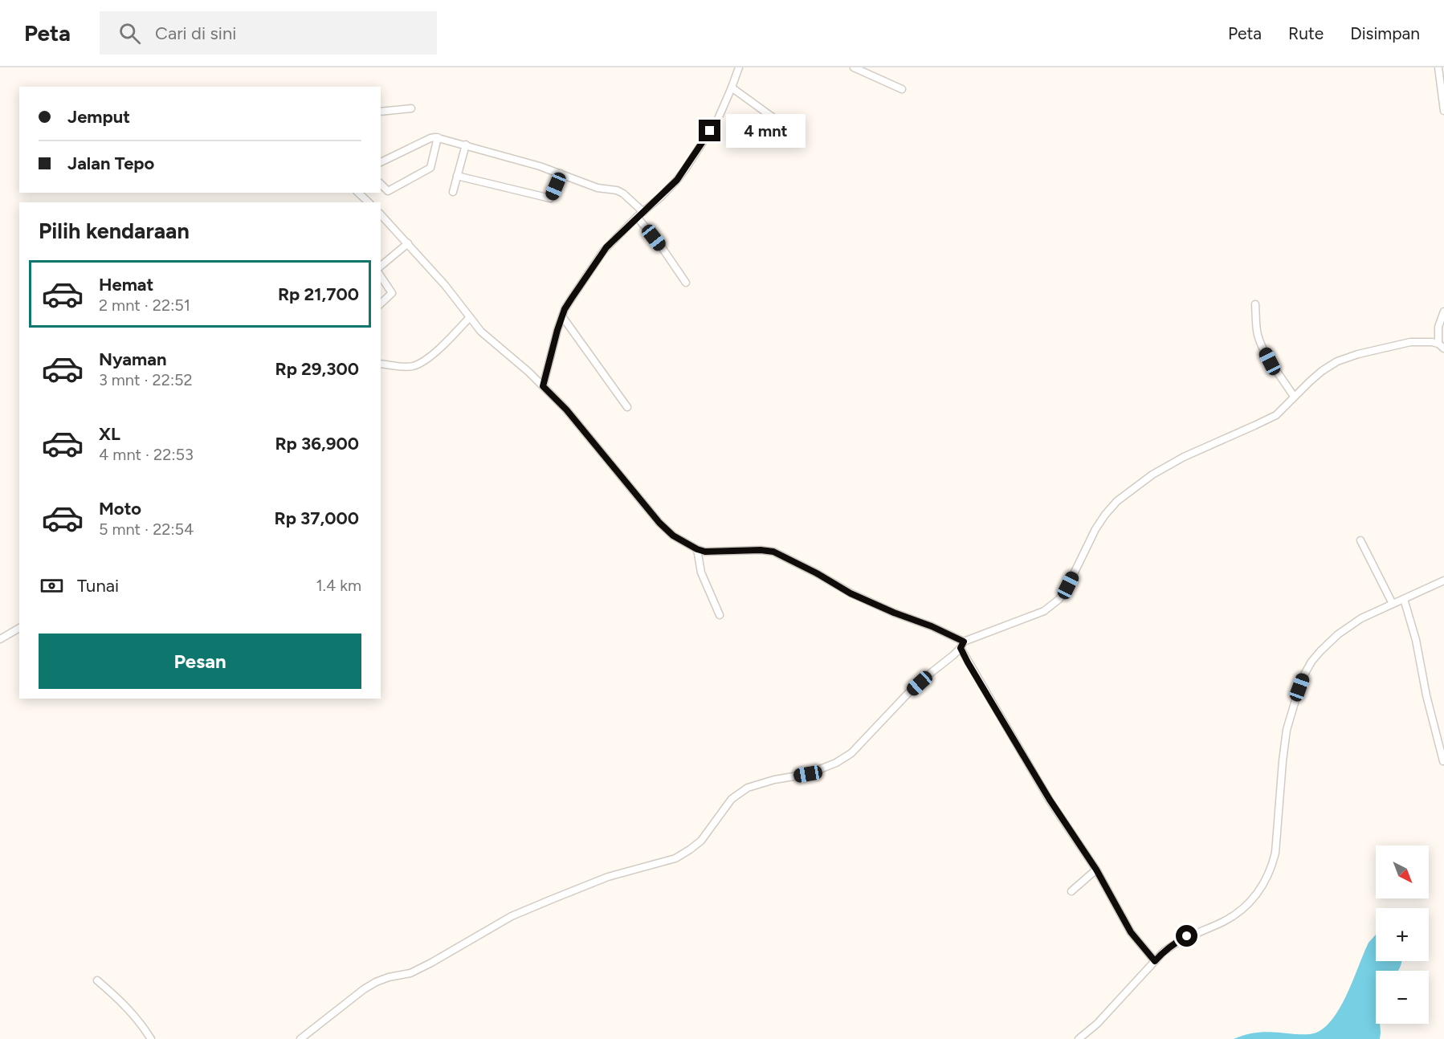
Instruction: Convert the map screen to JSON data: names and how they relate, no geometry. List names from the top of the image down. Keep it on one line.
{"north":"bottom right","page":{"header":"Peta","search":"Cari di sini","nav":["Peta","Rute","Disimpan"],"banner":["Jemput","Jalan Tepo"],"bubble":"4 mnt","heading":"Pilih kendaraan","list":[{"name":"Hemat","note":"2 mnt · 22:51","value":"Rp 21,700"},{"name":"Nyaman","note":"3 mnt · 22:52","value":"Rp 29,300"},{"name":"XL","note":"4 mnt · 22:53","value":"Rp 36,900"},{"name":"Moto","note":"5 mnt · 22:54","value":"Rp 37,000"}],"pay":["Tunai","1.4 km"],"buttons":"Pesan","map_buttons":["+","−"]}}
